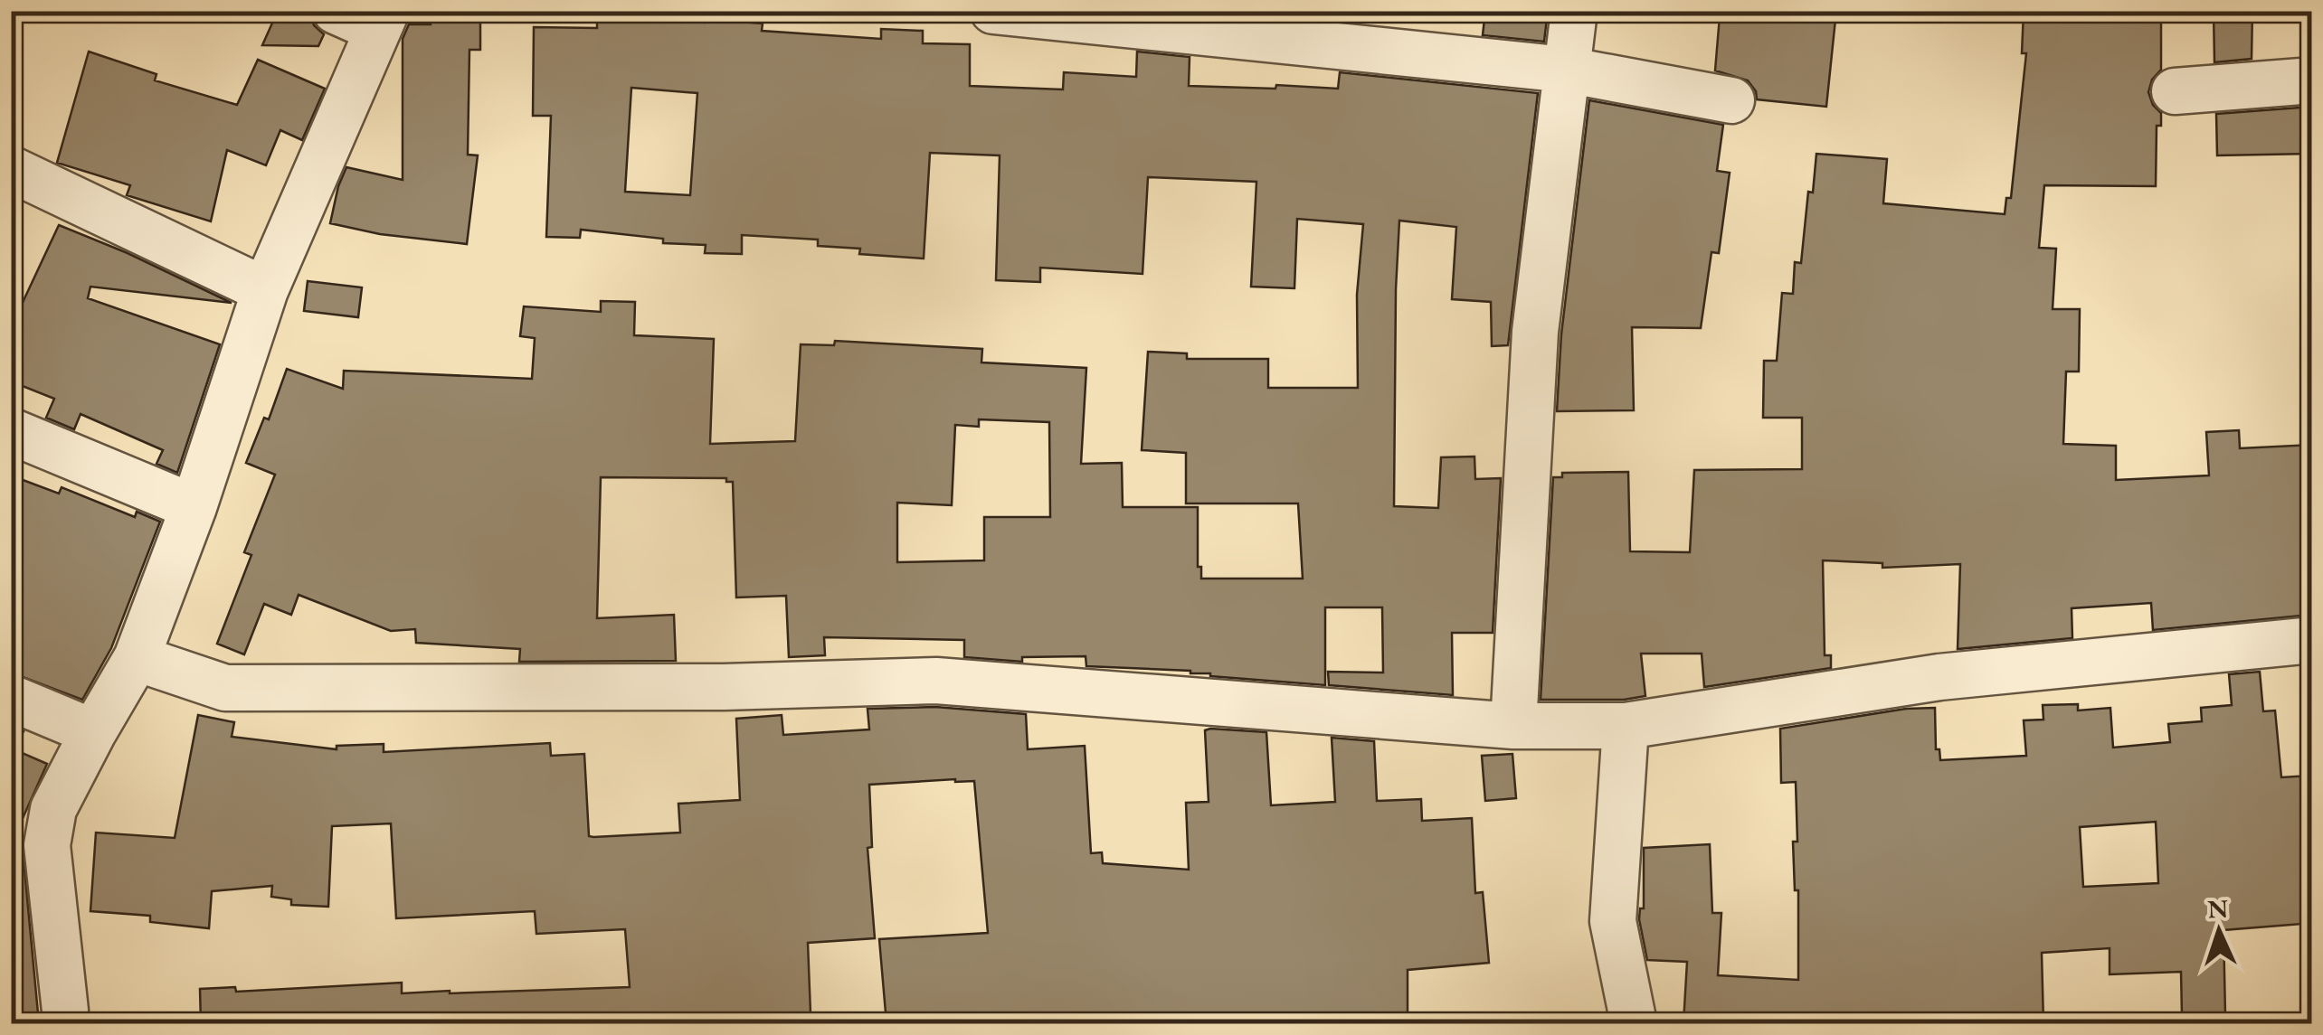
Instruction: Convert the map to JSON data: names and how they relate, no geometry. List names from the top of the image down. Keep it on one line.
{"north":"top"}
